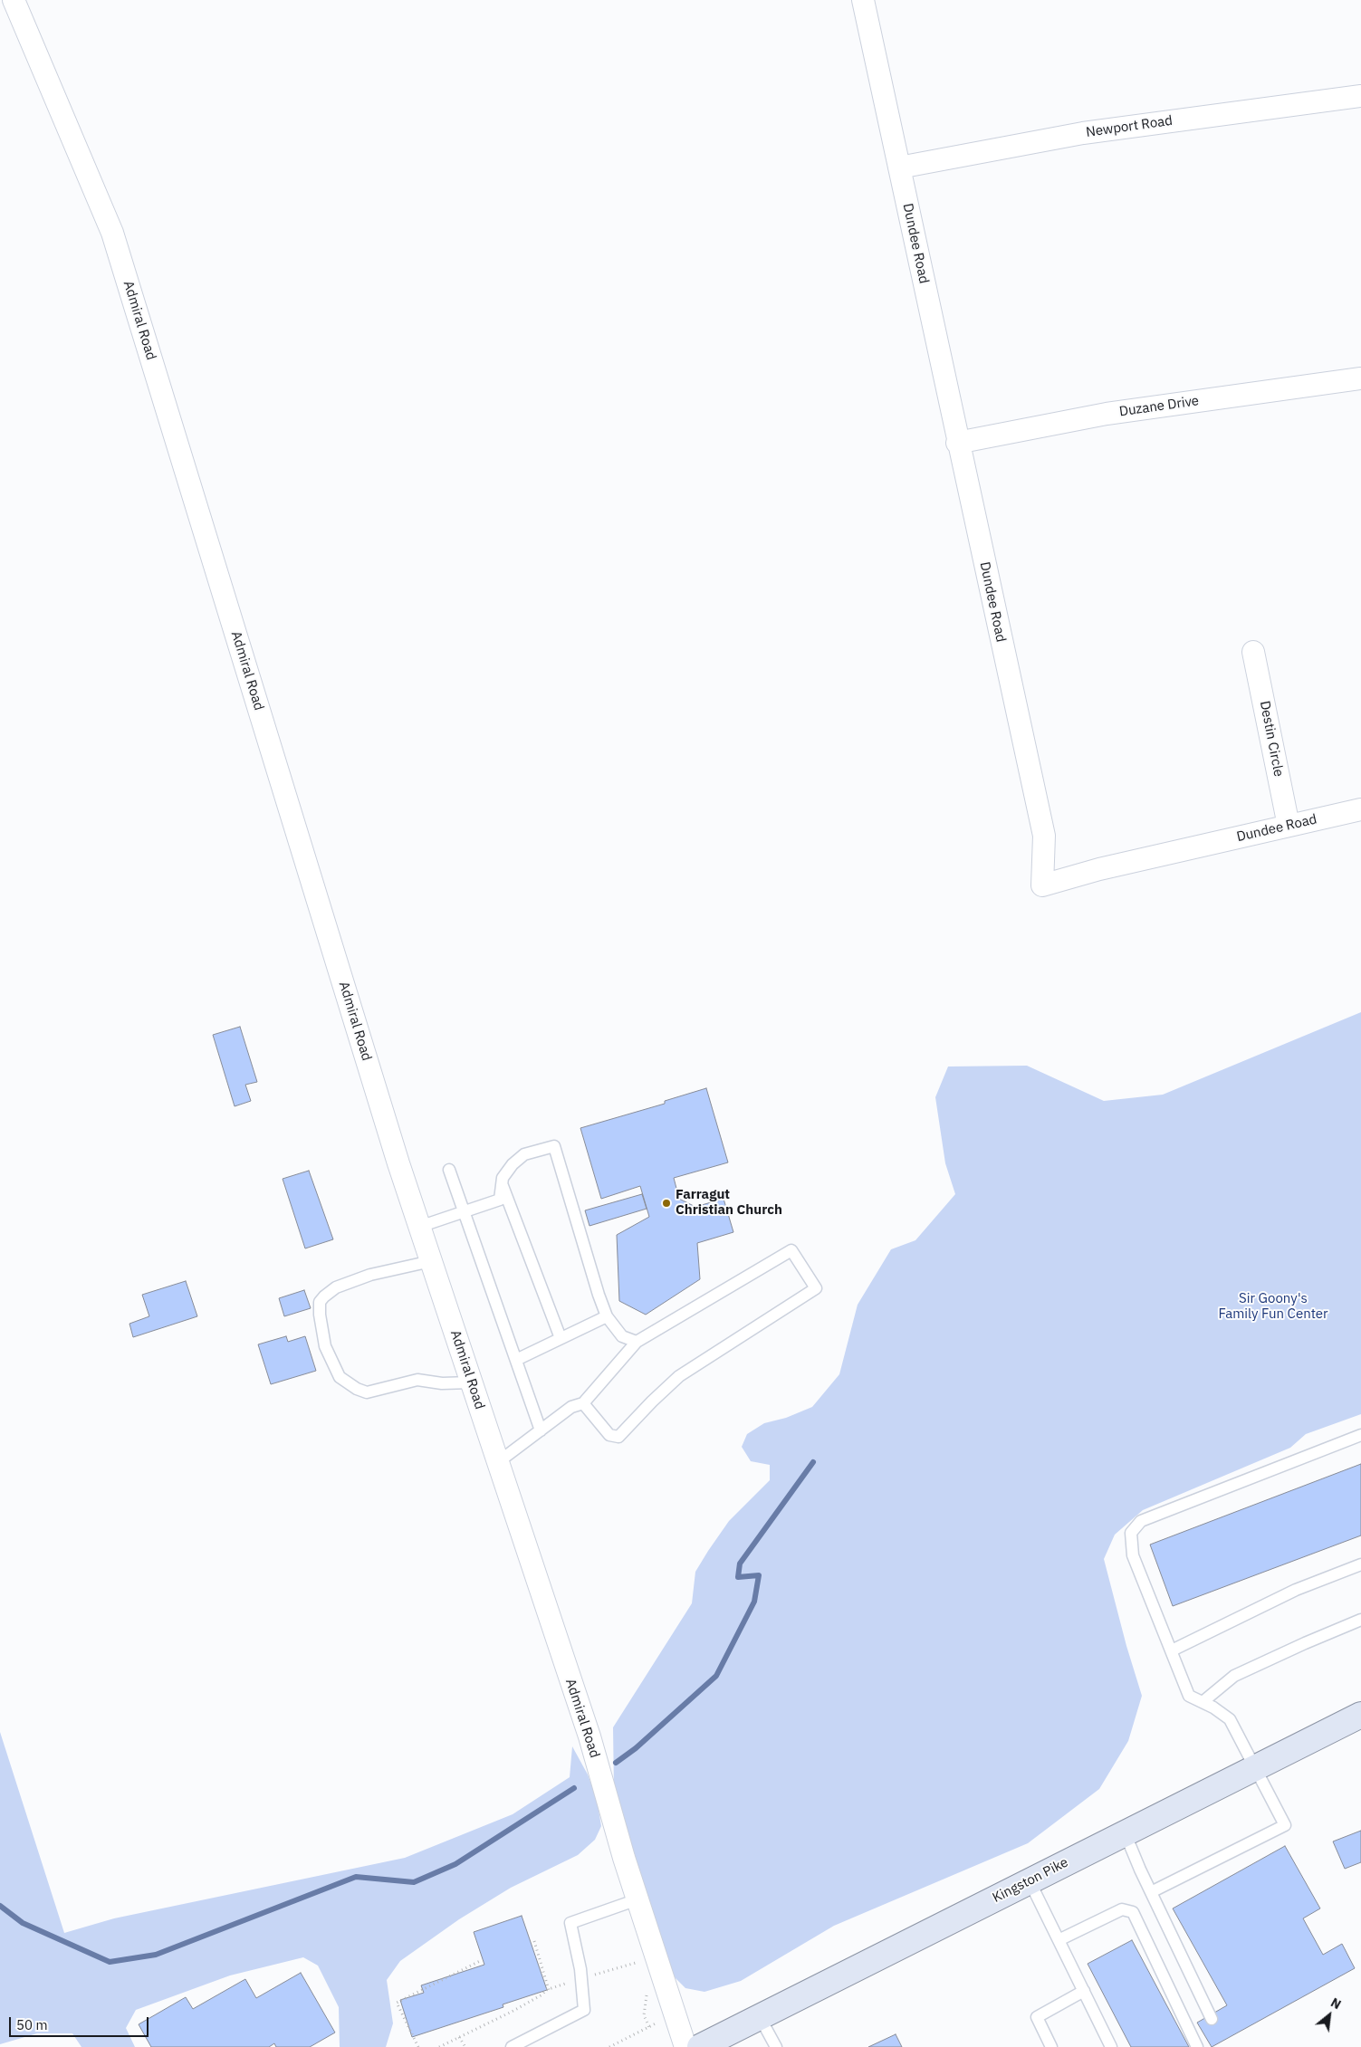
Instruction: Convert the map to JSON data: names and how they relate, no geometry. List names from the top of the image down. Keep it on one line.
{"streets":{"main road":["Kingston Pike"],"street":["Newport Road","Dundee Road","Admiral Road","Duzane Drive","Destin Circle"]},"crossings":[["Newport Road","Dundee Road"],["Dundee Road","Duzane Drive"],["Dundee Road","Destin Circle"]],"parks":["Sir Goony's Family Fun Center"],"places":["Farragut Christian Church"],"scale_bar":"50 m","north":"top right"}
